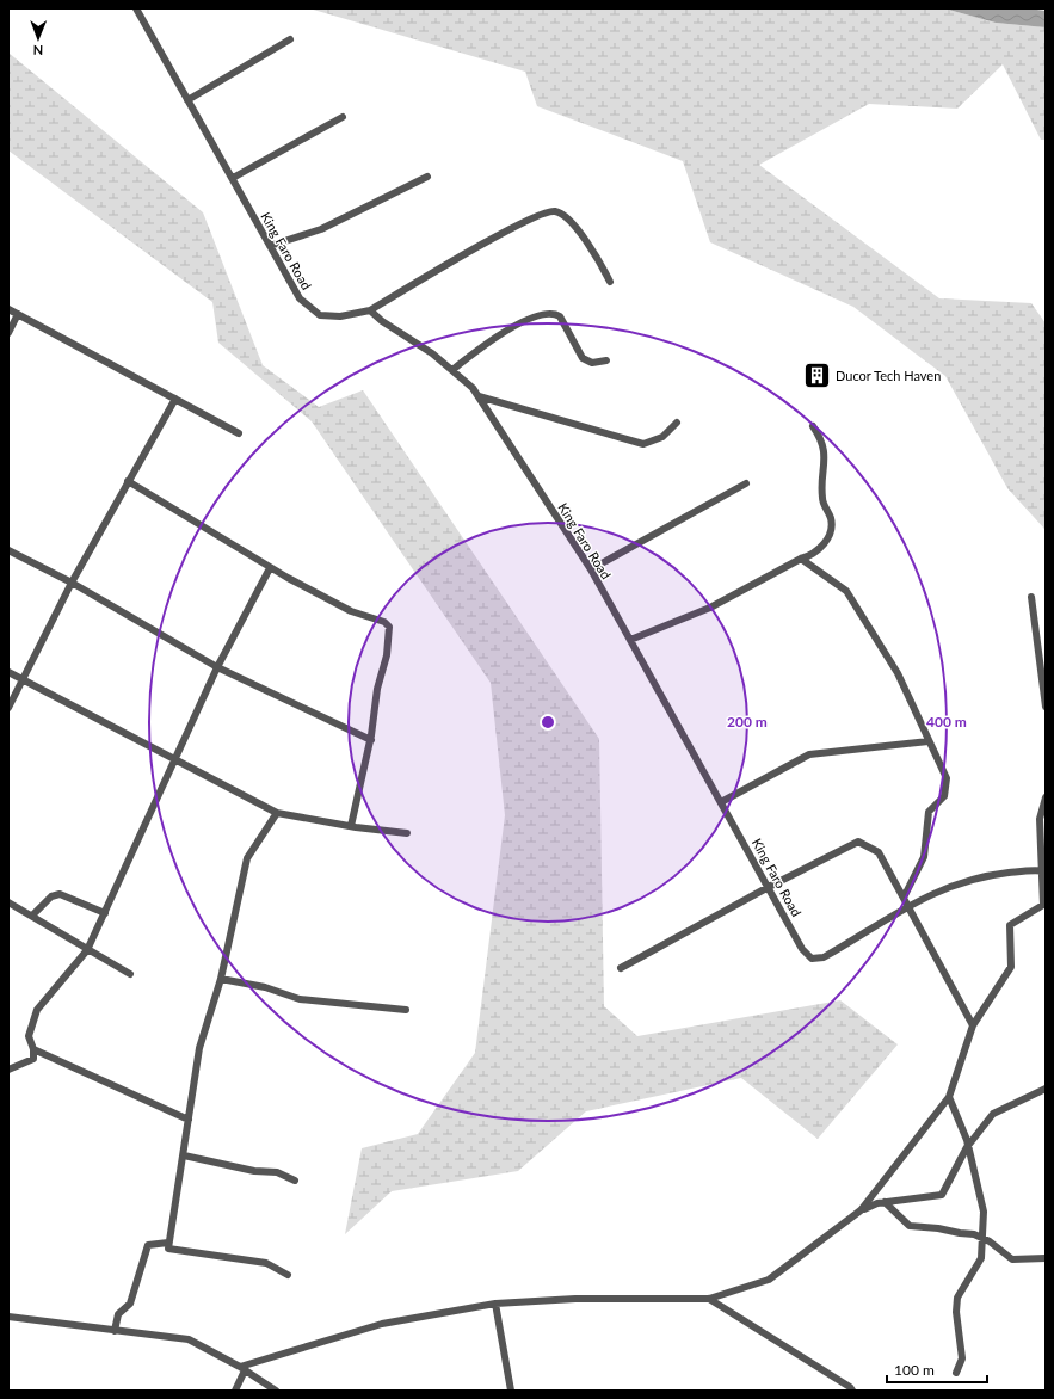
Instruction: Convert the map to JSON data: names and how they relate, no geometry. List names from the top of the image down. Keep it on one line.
{"streets":{"street":["King Faro Road"]},"places":{"building":["Ducor Tech Haven"]},"scale_bar":"100 m","north":"bottom","rings":["200 m","400 m"]}
